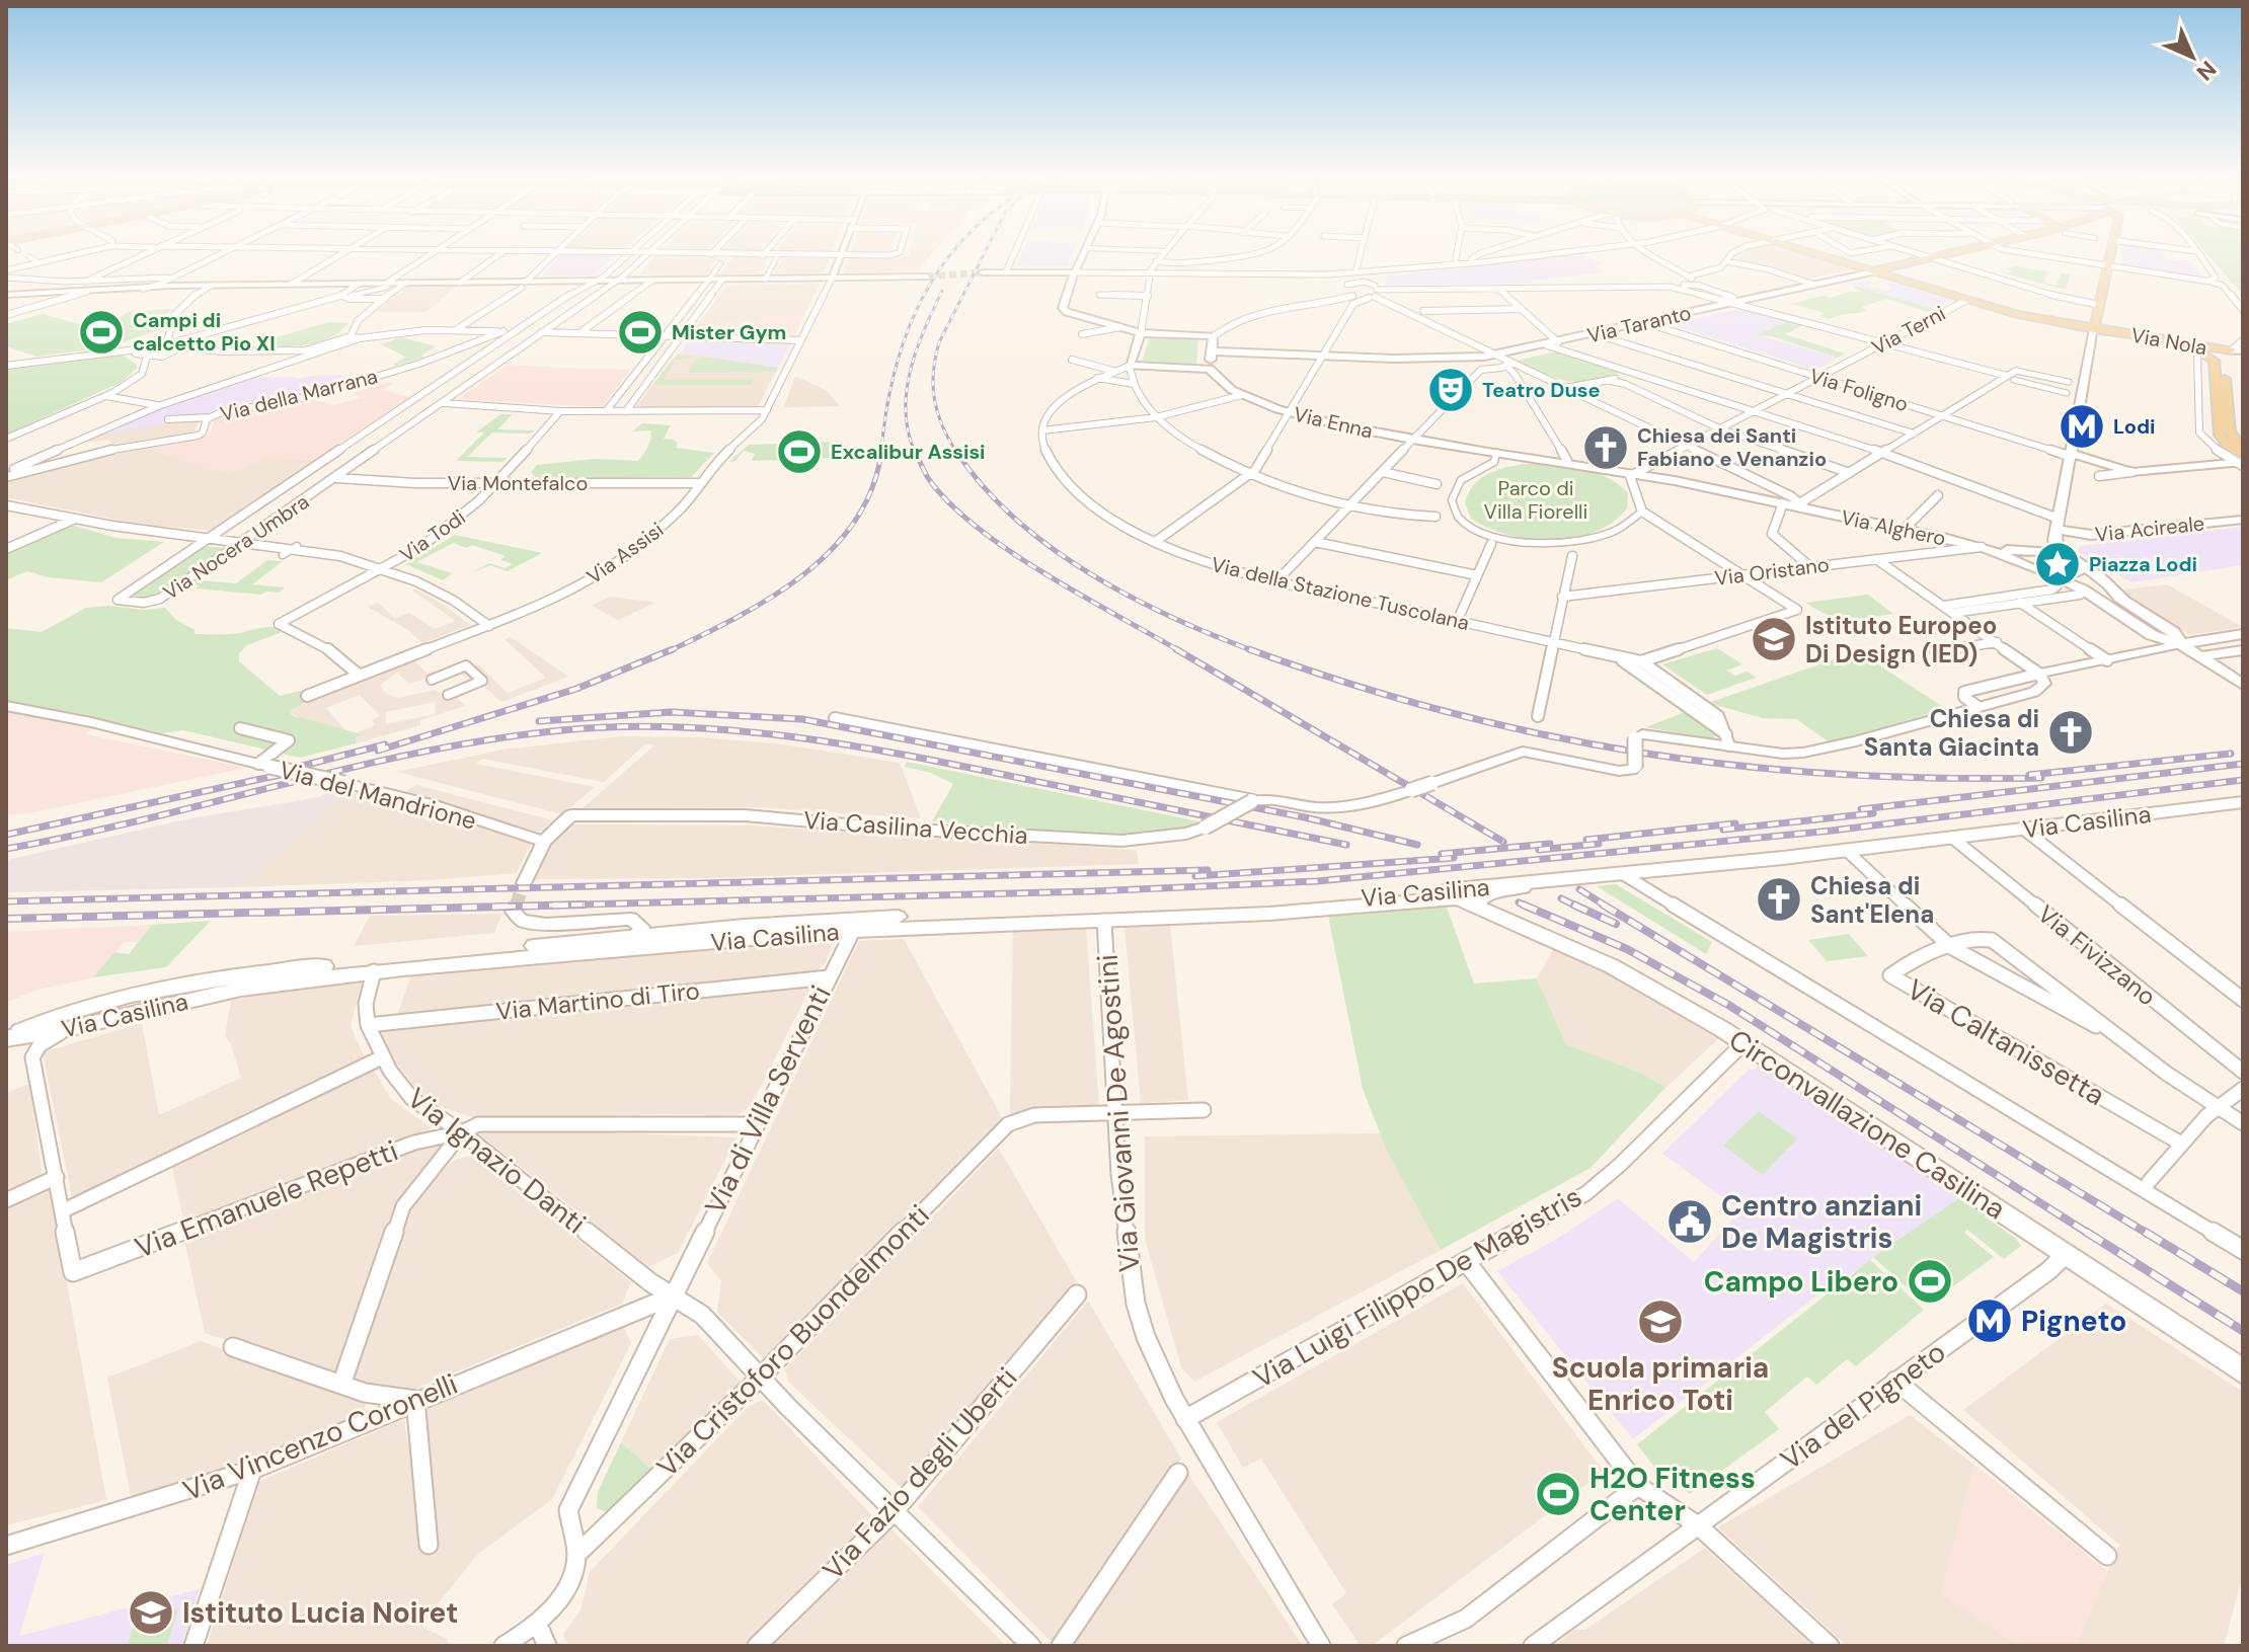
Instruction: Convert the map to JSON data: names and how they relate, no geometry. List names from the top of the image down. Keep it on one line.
{"streets":{"main road":["Via Taranto","Via Nola","Via Enna","Via Alghero","Via Acireale","Via Casilina","Circonvallazione Casilina"],"street":["Via Terni","Via Foligno","Via della Marrana","Via Montefalco","Via Todi","Via Nocera Umbra","Via Assisi","Via Oristano","Via della Stazione Tuscolana","Via del Mandrione","Via Casilina Vecchia","Via Fivizzano","Via Martino di Tiro","Via Caltanissetta","Via di Villa Serventi","Via Giovanni De Agostini","Via Ignazio Danti","Via Emanuele Repetti","Via Luigi Filippo De Magistris","Via Cristoforo Buondelmonti","Via del Pigneto","Via Vincenzo Coronelli","Via Fazio degli Uberti"]},"crossings":[["Via Taranto","Via Nola"],["Via Taranto","Via Foligno"],["Via Terni","Via Nola"],["Via Terni","Via Foligno"],["Via Terni","Via Enna"],["Via Terni","Via Alghero"],["Via Enna","Via Alghero"],["Via Montefalco","Via Todi"],["Via Montefalco","Via Nocera Umbra"],["Via Montefalco","Via Assisi"],["Via Alghero","Via Oristano"],["Via Todi","Via Assisi"],["Via del Mandrione","Via Casilina Vecchia"],["Via Casilina","Via Fivizzano"],["Via Casilina","Via di Villa Serventi"],["Via Casilina","Via Giovanni De Agostini"],["Via Casilina","Circonvallazione Casilina"],["Via Casilina","Via Ignazio Danti"],["Via Martino di Tiro","Via di Villa Serventi"],["Via Martino di Tiro","Via Ignazio Danti"],["Via di Villa Serventi","Via Ignazio Danti"],["Via di Villa Serventi","Via Emanuele Repetti"],["Via di Villa Serventi","Via Cristoforo Buondelmonti"],["Via di Villa Serventi","Via Vincenzo Coronelli"],["Via Giovanni De Agostini","Via Luigi Filippo De Magistris"],["Via Giovanni De Agostini","Via Cristoforo Buondelmonti"],["Circonvallazione Casilina","Via Luigi Filippo De Magistris"],["Circonvallazione Casilina","Via del Pigneto"],["Via Ignazio Danti","Via Emanuele Repetti"],["Via Ignazio Danti","Via Cristoforo Buondelmonti"],["Via Ignazio Danti","Via Vincenzo Coronelli"],["Via Ignazio Danti","Via Fazio degli Uberti"]],"parks":["Parco di Villa Fiorelli"],"places":{"sports":["Campi di calcetto Pio XI","Mister Gym","Excalibur Assisi","Campo Libero","H2O Fitness Center"],"theatre":["Teatro Duse"],"metro station":["Lodi","Pigneto"],"church":["Chiesa dei Santi Fabiano e Venanzio","Chiesa di Santa Giacinta","Chiesa di Sant'Elena"],"place":["Piazza Lodi"],"school or university":["Istituto Europeo Di Design (IED)","Scuola primaria Enrico Toti","Istituto Lucia Noiret"],"public building":["Centro anziani De Magistris"]},"north":"bottom right"}
